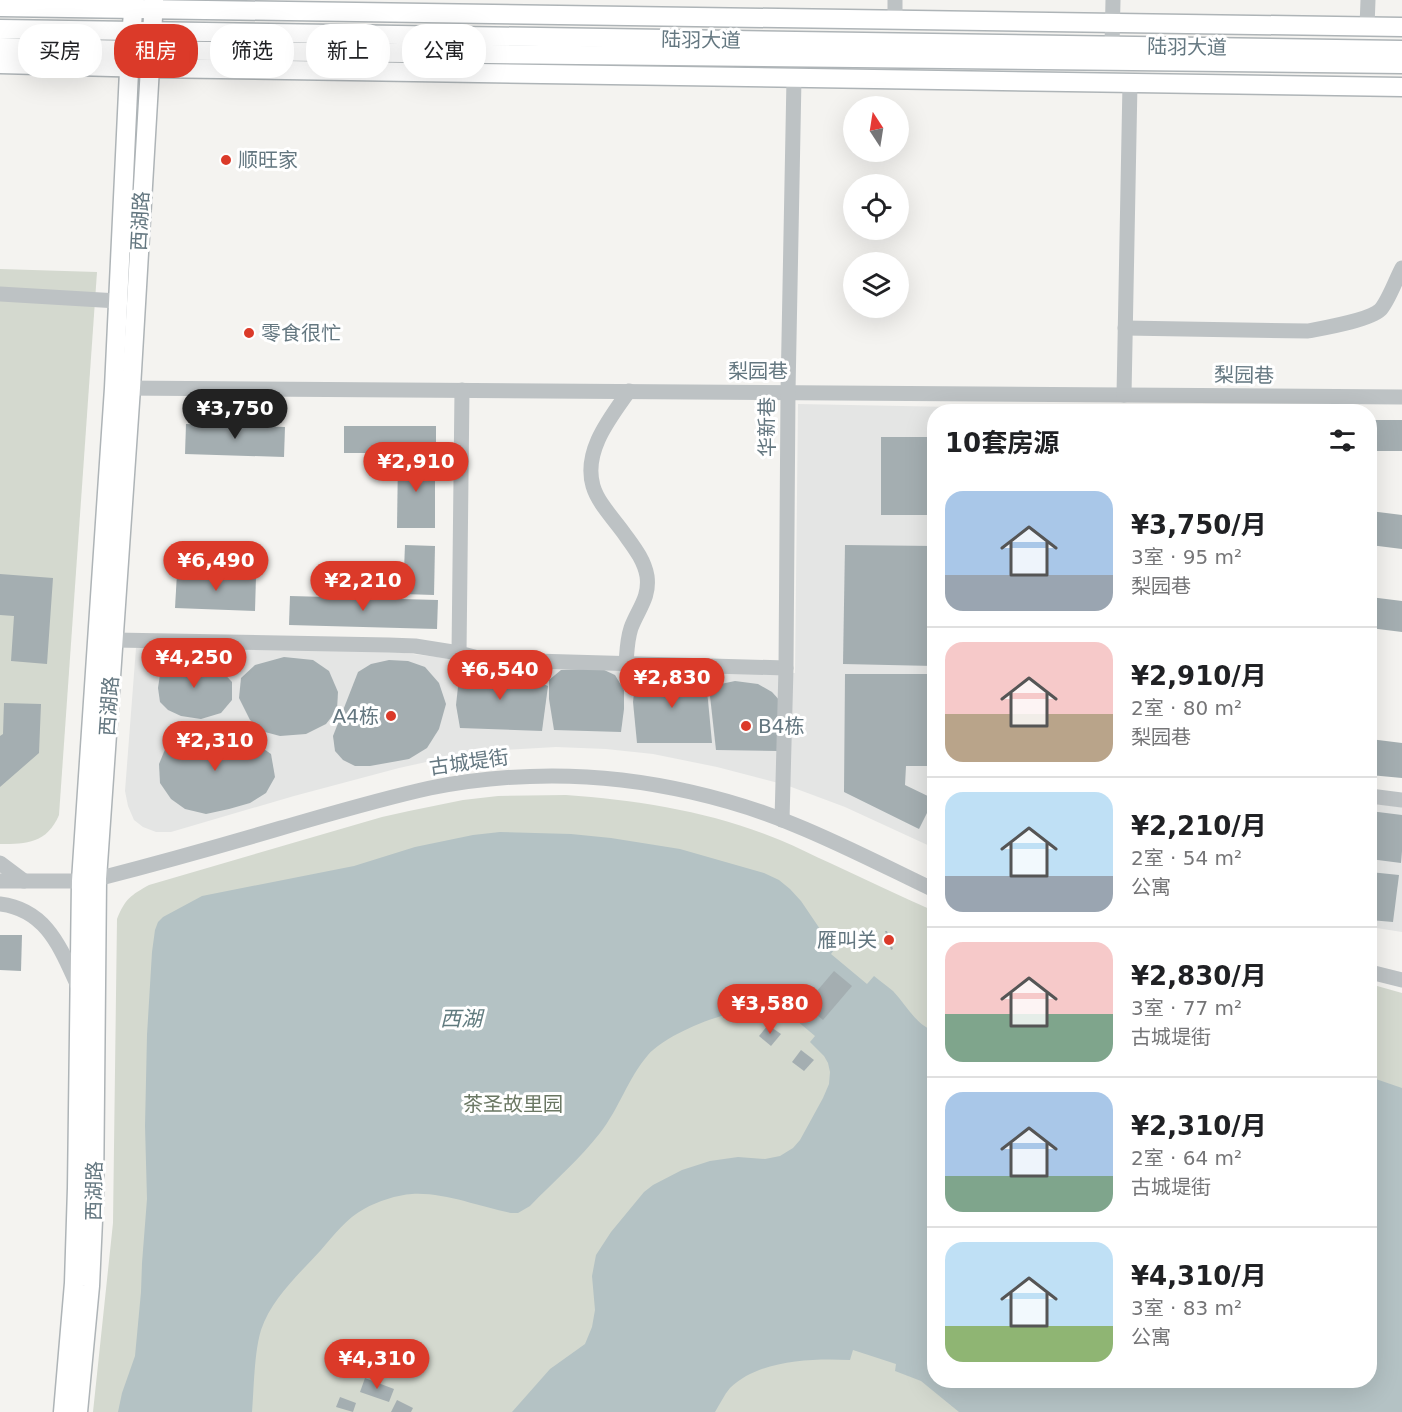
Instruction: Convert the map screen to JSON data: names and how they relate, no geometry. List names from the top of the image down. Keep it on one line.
{"streets":{"main road":["陆羽大道","西湖路"],"street":["梨园巷","华新巷","古城堤街"]},"crossings":[["西湖路","梨园巷"],["西湖路","古城堤街"],["梨园巷","华新巷"],["华新巷","古城堤街"]],"water":["西湖"],"parks":["茶圣故里园"],"places":["顺旺家","零食很忙","A4栋","B4栋","雁叫关"],"north":"top","page":{"chip":["买房","租房","筛选","新上","公寓"],"price":["¥3,750","¥2,910","¥6,490","¥2,210","¥4,250","¥6,540","¥2,830","¥2,310","¥3,580","¥4,310"],"heading":"10套房源","list":[{"name":"¥3,750/月","note":"3室 · 95 m² · 梨园巷"},{"name":"¥2,910/月","note":"2室 · 80 m² · 梨园巷"},{"name":"¥2,210/月","note":"2室 · 54 m² · 公寓"},{"name":"¥2,830/月","note":"3室 · 77 m² · 古城堤街"},{"name":"¥2,310/月","note":"2室 · 64 m² · 古城堤街"},{"name":"¥4,310/月","note":"3室 · 83 m² · 公寓"}]}}
